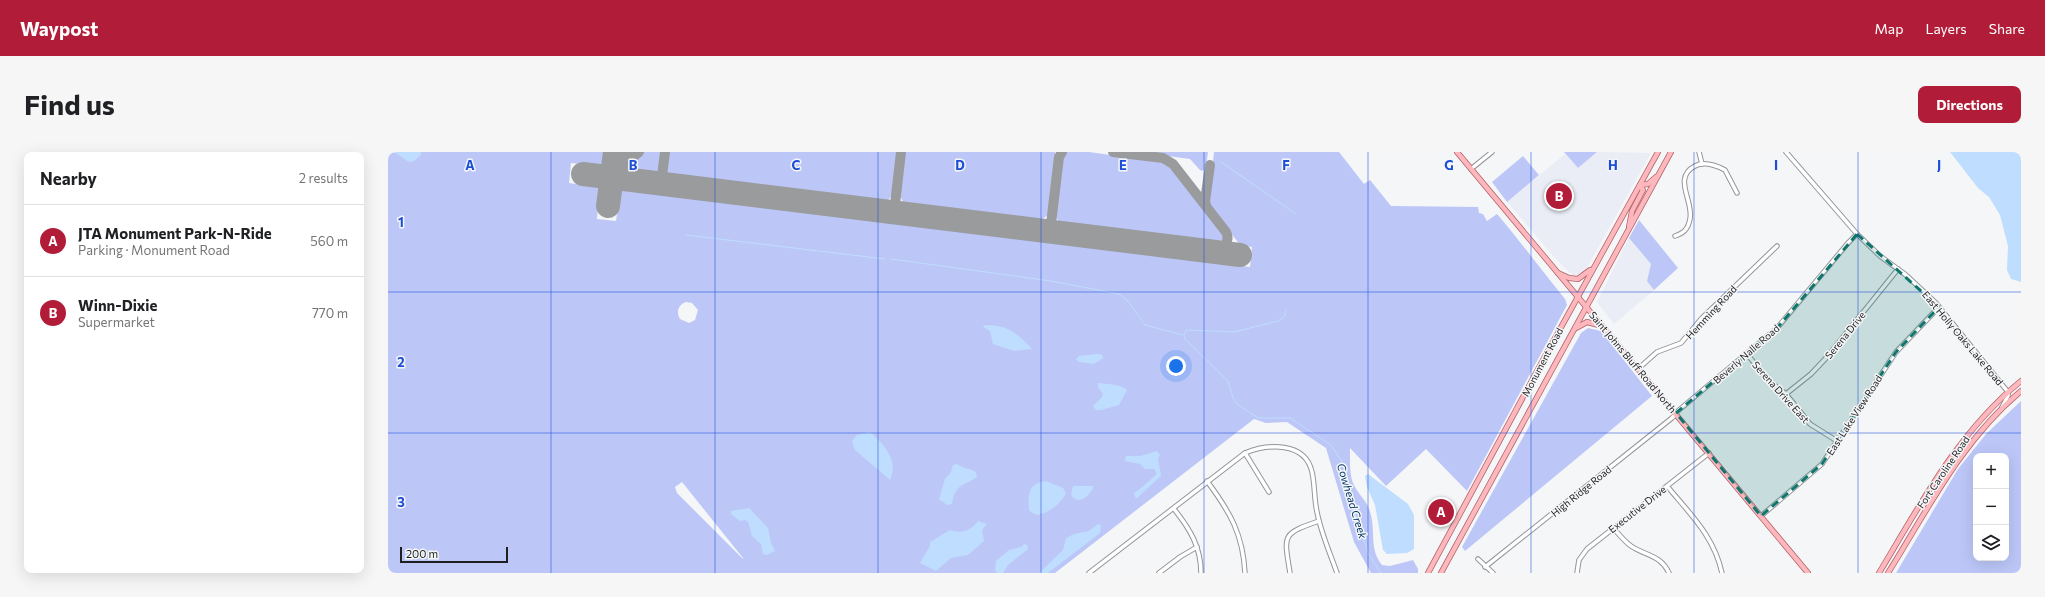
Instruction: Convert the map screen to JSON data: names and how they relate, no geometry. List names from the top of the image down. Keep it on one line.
{"streets":{"main road":["Monument Road","Saint Johns Bluff Road North","Fort Caroline Road"],"street":["Hemming Road","Serena Drive","East Holly Oaks Lake Road","Beverly Nalle Road","Serena Drive East","East Lake View Road","High Ridge Road","Executive Drive"]},"crossings":[["Hemming Road","Saint Johns Bluff Road North"],["Serena Drive","East Holly Oaks Lake Road"],["Serena Drive","Serena Drive East"],["East Holly Oaks Lake Road","Beverly Nalle Road"],["East Holly Oaks Lake Road","East Lake View Road"],["East Holly Oaks Lake Road","Fort Caroline Road"],["Beverly Nalle Road","Saint Johns Bluff Road North"],["Beverly Nalle Road","Serena Drive East"],["Beverly Nalle Road","High Ridge Road"],["Monument Road","Saint Johns Bluff Road North"],["Saint Johns Bluff Road North","East Lake View Road"],["Saint Johns Bluff Road North","High Ridge Road"],["Saint Johns Bluff Road North","Executive Drive"],["Serena Drive East","East Lake View Road"]],"water":["Cowhead Creek"],"scale_bar":"200 m","page":{"header":"Waypost","nav":["Map","Layers","Share"],"buttons":"Directions","title":"Find us","heading":["Nearby","2 results"],"pins":["B","A"],"list":[{"mark":"A","name":"JTA Monument Park-N-Ride","note":"Parking · Monument Road","value":"560 m"},{"mark":"B","name":"Winn-Dixie","note":"Supermarket","value":"770 m"}],"map_buttons":["+","−"],"scale":"200 m"},"grid":{"columns":["A","B","C","D","E","F","G","H","I","J"],"rows":["1","2","3"]}}
